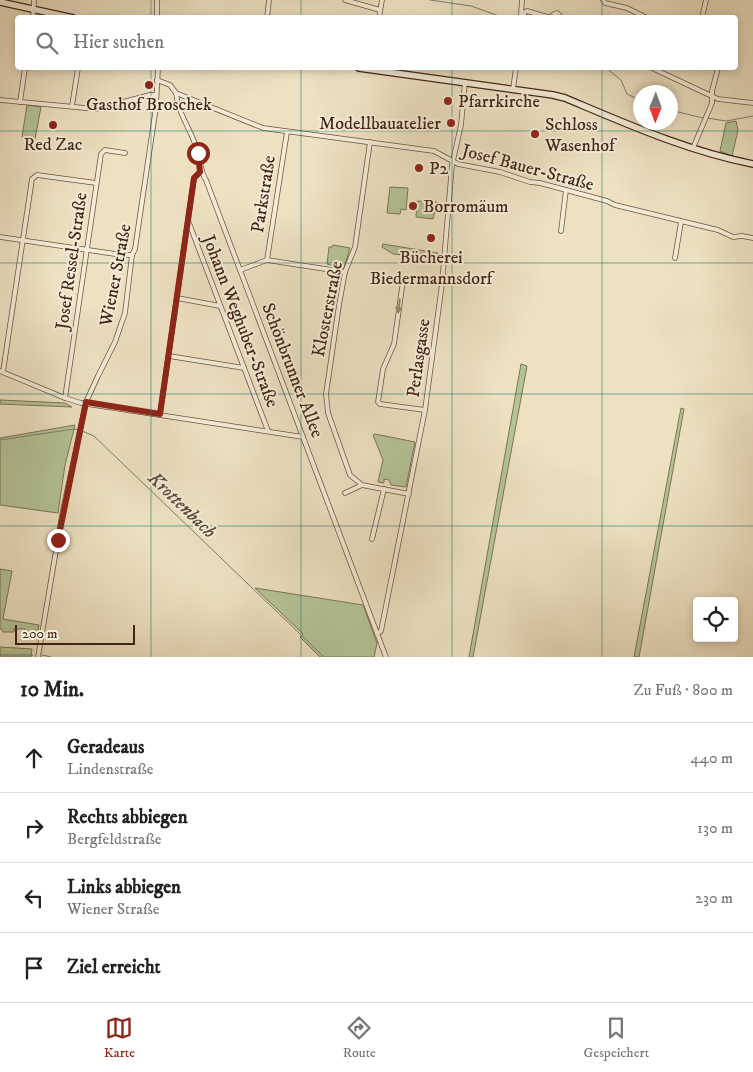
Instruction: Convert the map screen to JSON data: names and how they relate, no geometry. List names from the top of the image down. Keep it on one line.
{"streets":{"street":["Josef Bauer-Straße","Parkstraße","Josef Ressel-Straße","Wiener Straße","Klosterstraße","Johann Weghuber-Straße","Perlasgasse","Schönbrunner Allee"]},"crossings":[["Josef Bauer-Straße","Parkstraße"],["Josef Bauer-Straße","Wiener Straße"],["Josef Bauer-Straße","Klosterstraße"],["Josef Bauer-Straße","Perlasgasse"],["Josef Bauer-Straße","Schönbrunner Allee"],["Perlasgasse","Schönbrunner Allee"]],"water":["Krottenbach"],"places":["Gasthof Broschek","Pfarrkirche","Modellbauatelier","Red Zac","Schloss Wasenhof","P2","Borromäum","Bücherei Biedermannsdorf"],"scale_bar":"200 m","north":"bottom","page":{"search":"Hier suchen","scale":"200 m","heading":["10 Min.","Zu Fuß · 800 m"],"list":[["Geradeaus","Lindenstraße","440 m"],["Rechts abbiegen","Bergfeldstraße","130 m"],["Links abbiegen","Wiener Straße","230 m"],"Ziel erreicht"],"nav":["Karte","Route","Gespeichert"]}}
